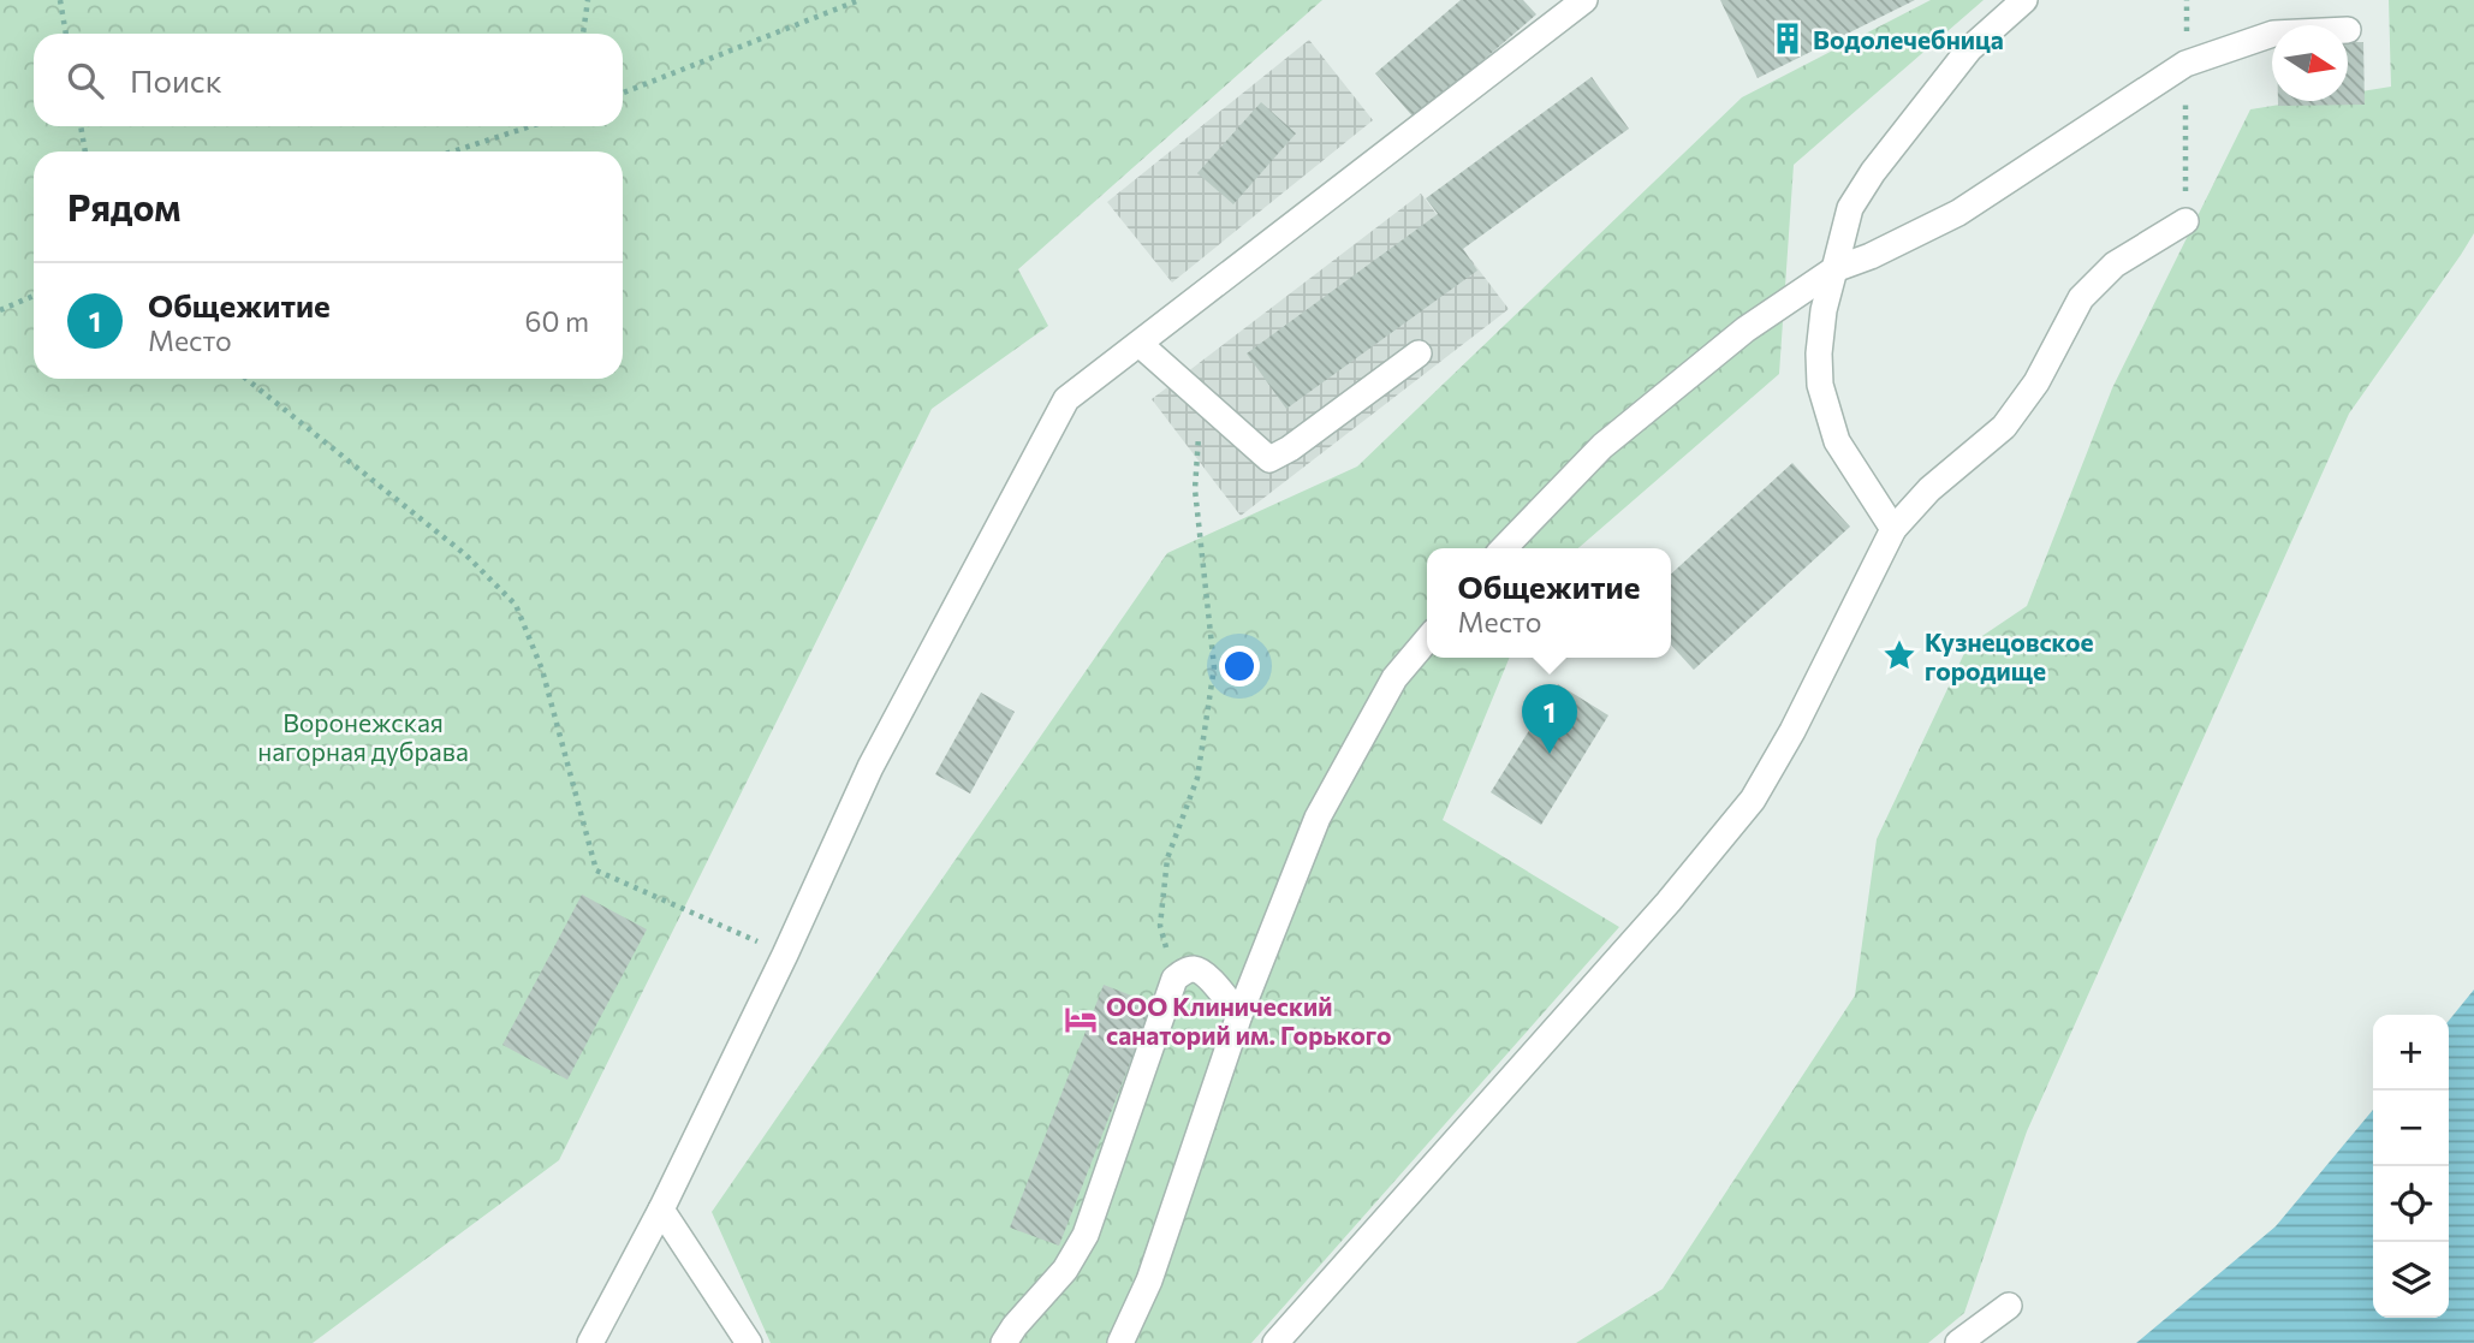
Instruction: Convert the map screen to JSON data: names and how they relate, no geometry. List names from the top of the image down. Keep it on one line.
{"parks":["Воронежская нагорная дубрава"],"places":{"building":["Водолечебница"],"place":["Кузнецовское городище"],"hotel":["ООО Клинический санаторий им. Горького"]},"north":"right","page":{"search":"Поиск","heading":"Рядом","list":[{"mark":"1","name":"Общежитие","note":"Место","value":"60 m"}],"popup":["Общежитие","Место"],"pins":"1","map_buttons":["+","−"]}}
